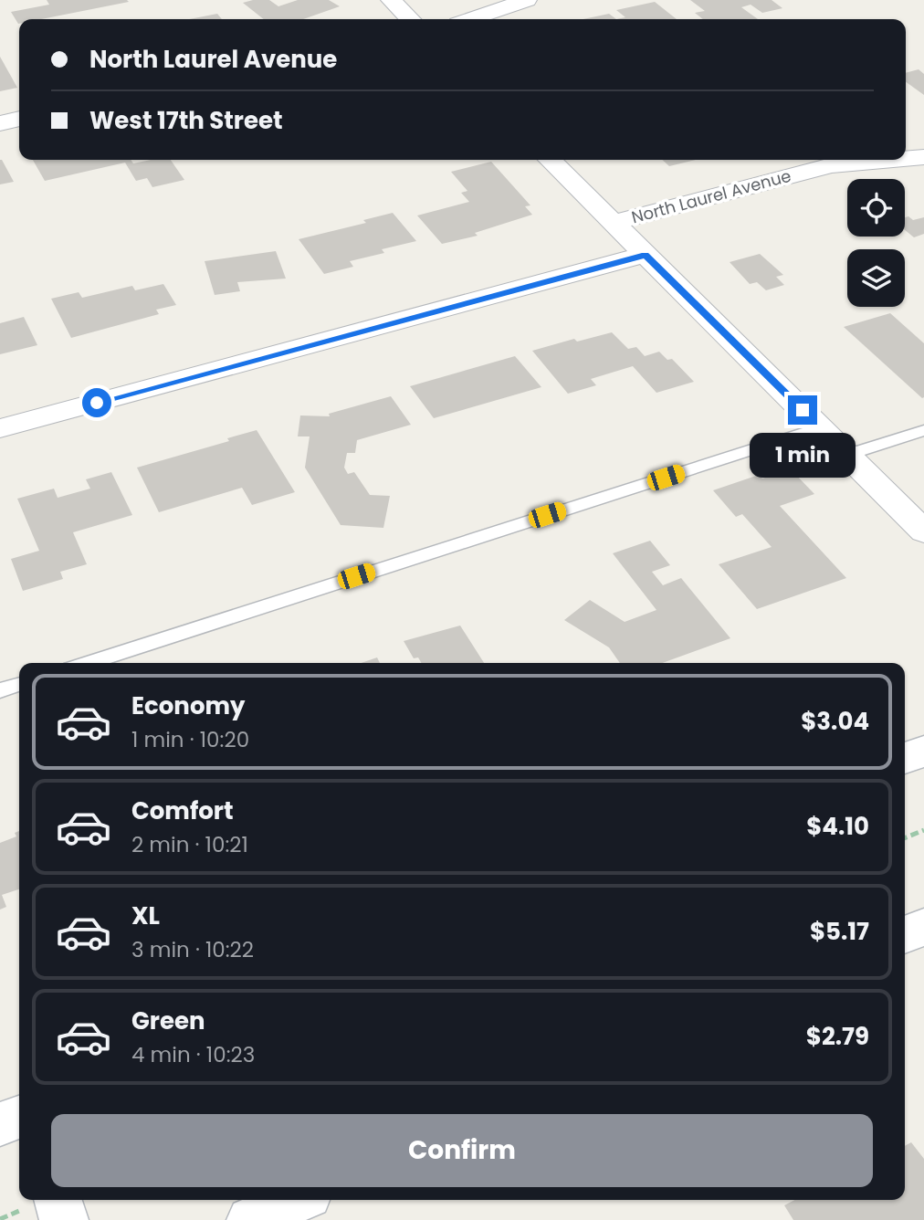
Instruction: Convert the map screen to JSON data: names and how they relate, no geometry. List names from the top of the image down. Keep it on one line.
{"streets":{"street":["North Laurel Avenue"]},"page":{"banner":["North Laurel Avenue","West 17th Street"],"bubble":"1 min","list":[{"name":"Economy","note":"1 min · 10:20","value":"$3.04"},{"name":"Comfort","note":"2 min · 10:21","value":"$4.10"},{"name":"XL","note":"3 min · 10:22","value":"$5.17"},{"name":"Green","note":"4 min · 10:23","value":"$2.79"}],"buttons":"Confirm"}}
